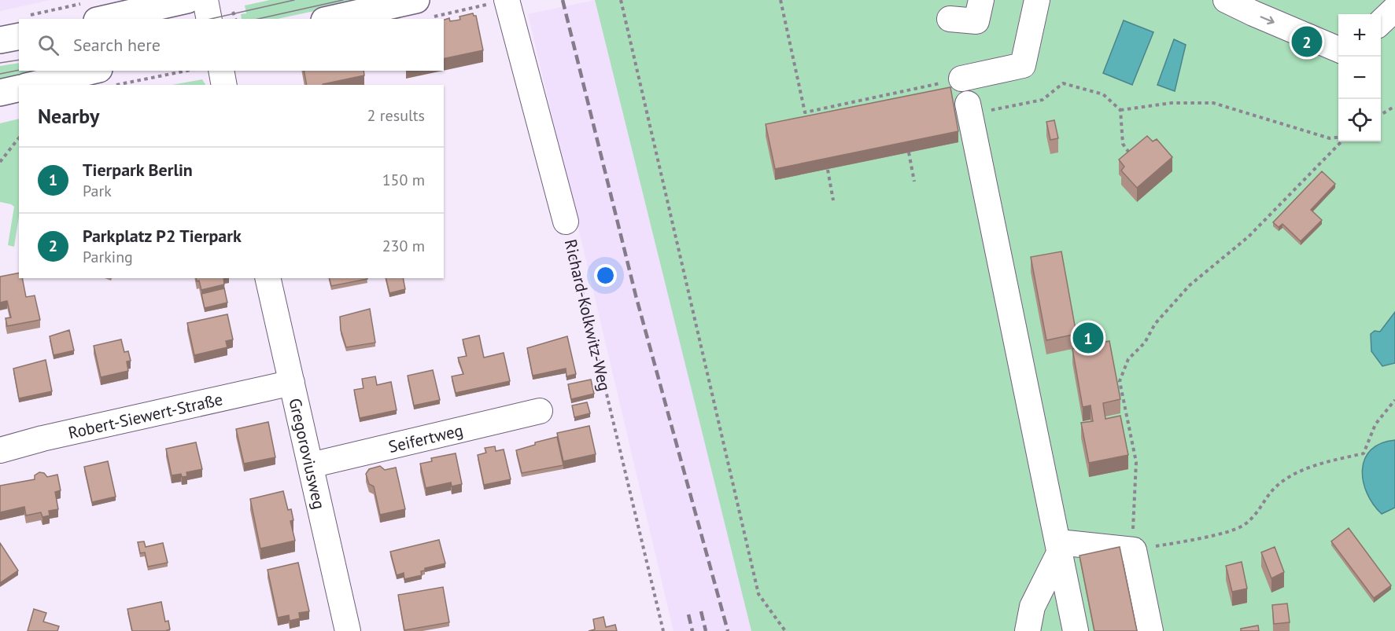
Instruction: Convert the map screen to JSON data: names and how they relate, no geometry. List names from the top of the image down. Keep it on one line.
{"streets":{"street":["Richard-Kolkwitz-Weg","Robert-Siewert-Straße","Seifertweg","Gregoroviusweg"]},"crossings":[["Robert-Siewert-Straße","Gregoroviusweg"],["Seifertweg","Gregoroviusweg"]],"page":{"map_buttons":["+","−"],"search":"Search here","pins":["2","1"],"heading":["Nearby","2 results"],"list":[{"mark":"1","name":"Tierpark Berlin","note":"Park","value":"150 m"},{"mark":"2","name":"Parkplatz P2 Tierpark","note":"Parking","value":"230 m"}]}}
